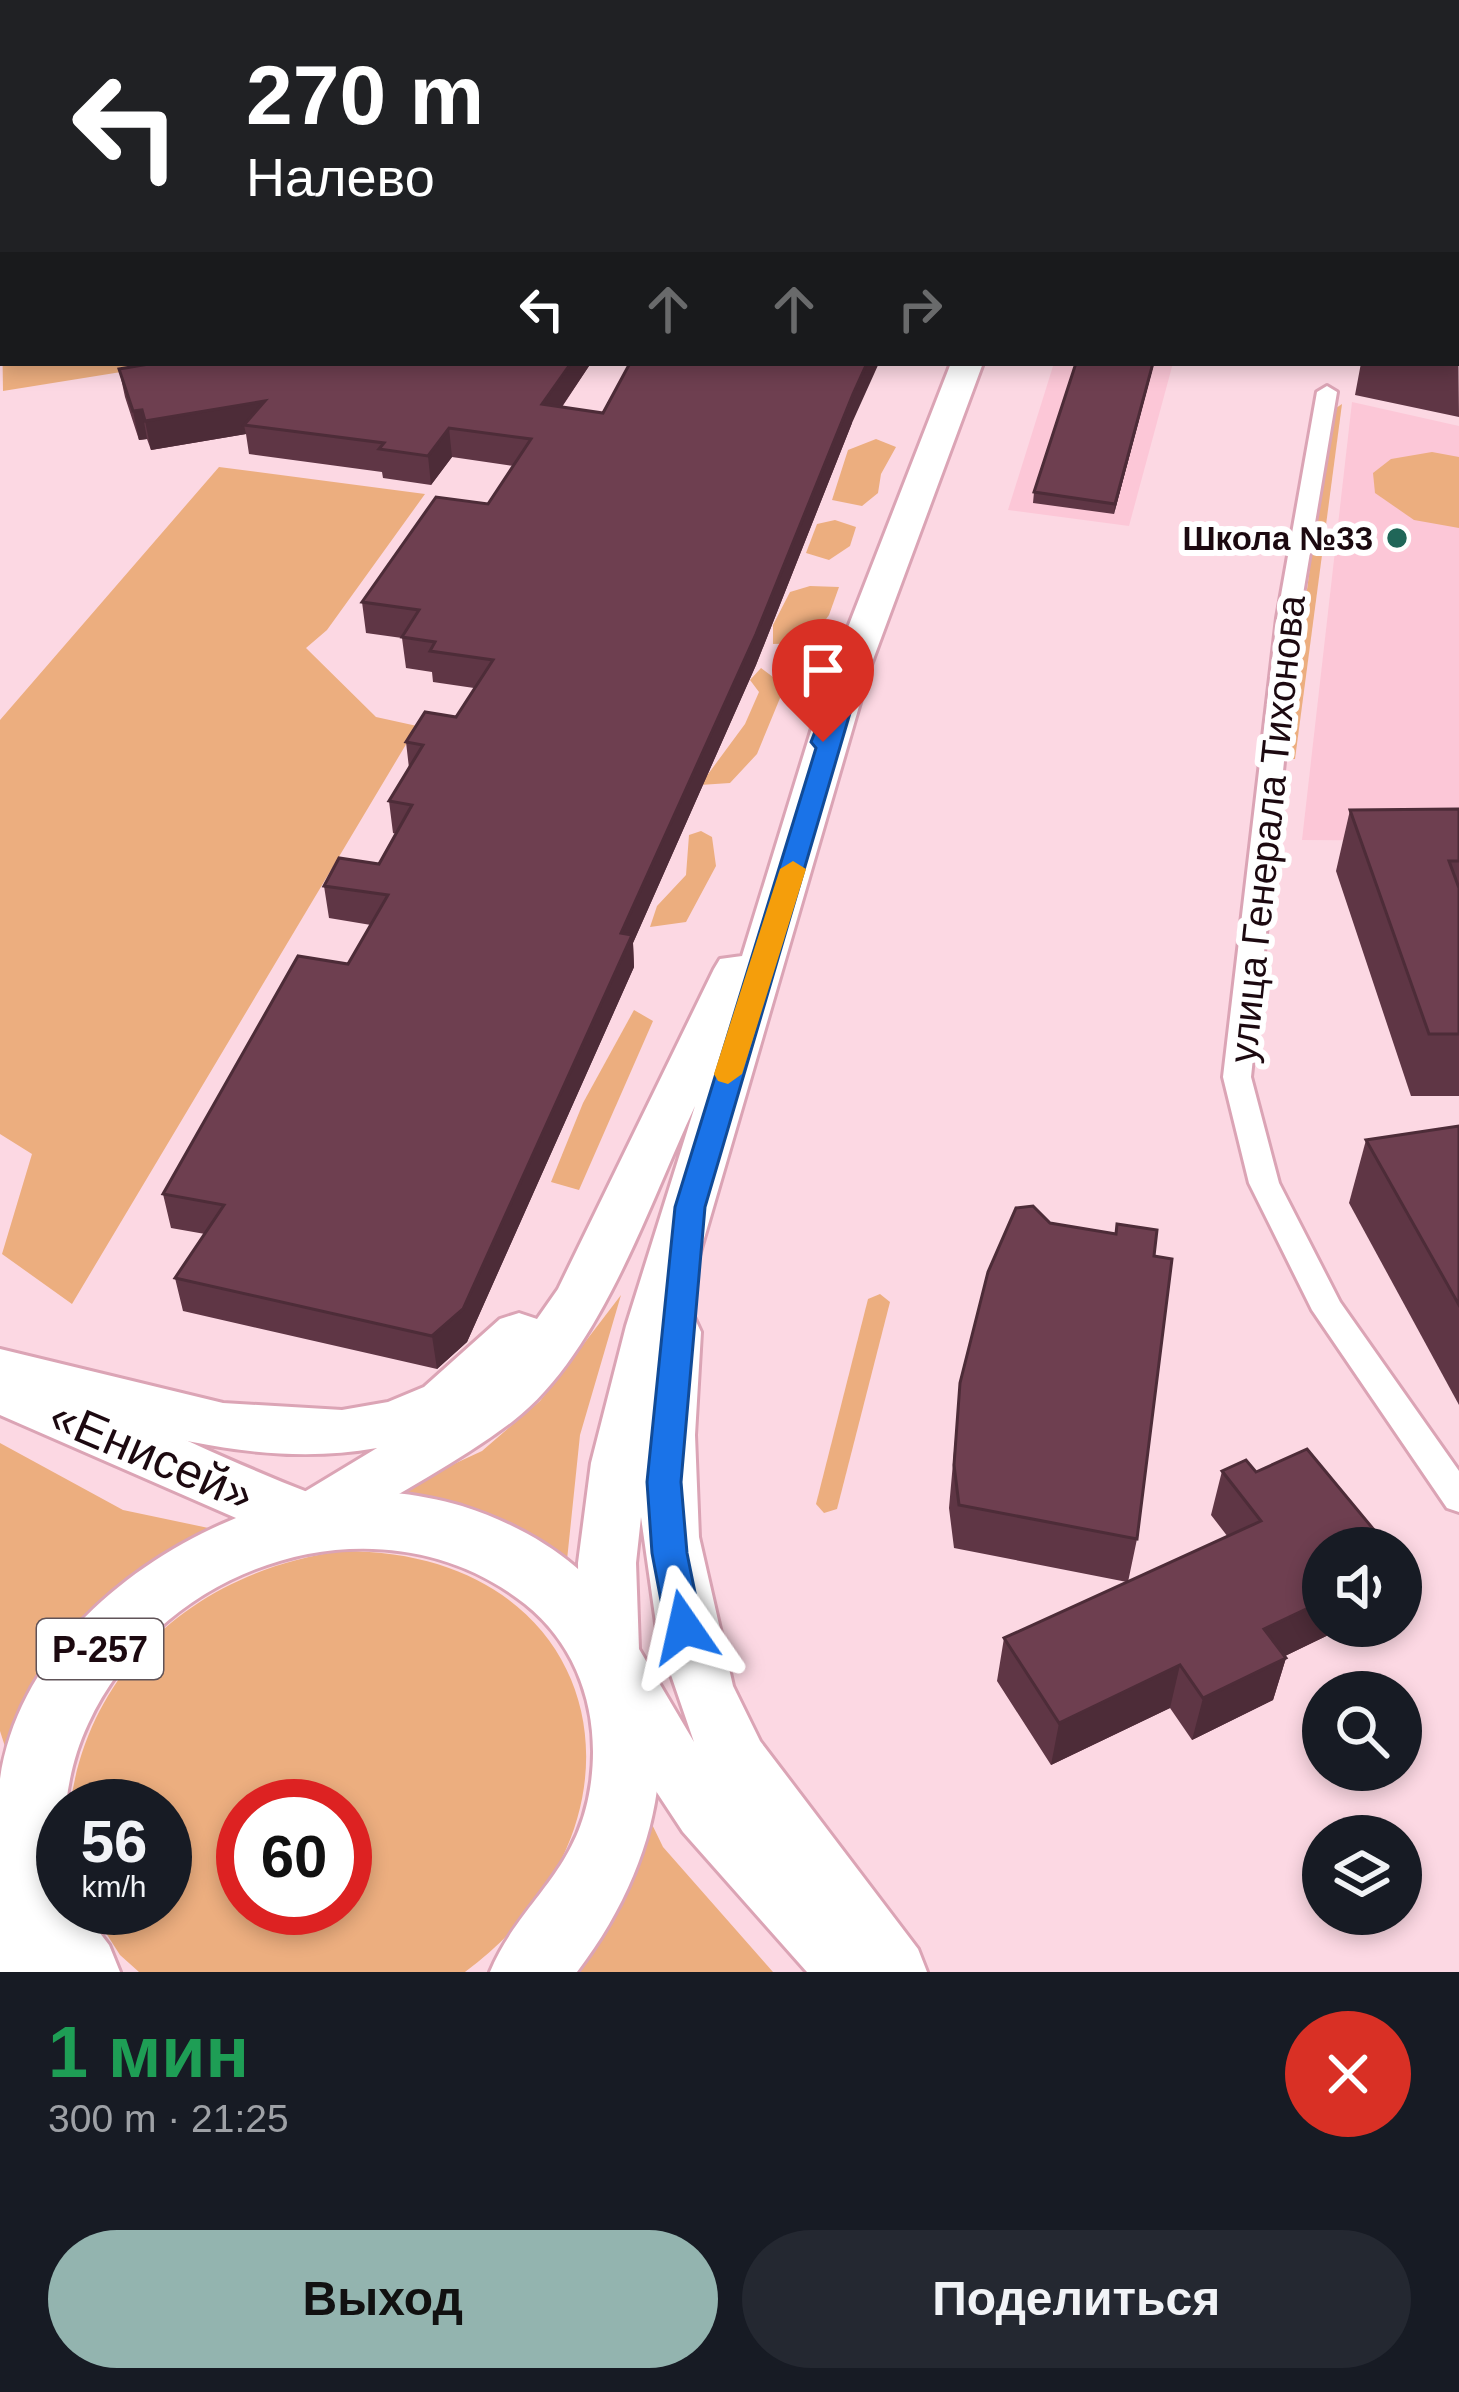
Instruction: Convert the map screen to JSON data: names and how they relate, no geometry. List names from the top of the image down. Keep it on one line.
{"streets":{"highway":["«Енисей»","Р-257"],"street":["улица Генерала Тихонова"]},"crossings":[["«Енисей»","Р-257"]],"places":["Школа №33"],"page":{"turn":["270 m","Налево"],"speed":"56 km/h","limit":"60","heading":["1 мин","300 m · 21:25"],"buttons":["Выход","Поделиться"]}}
